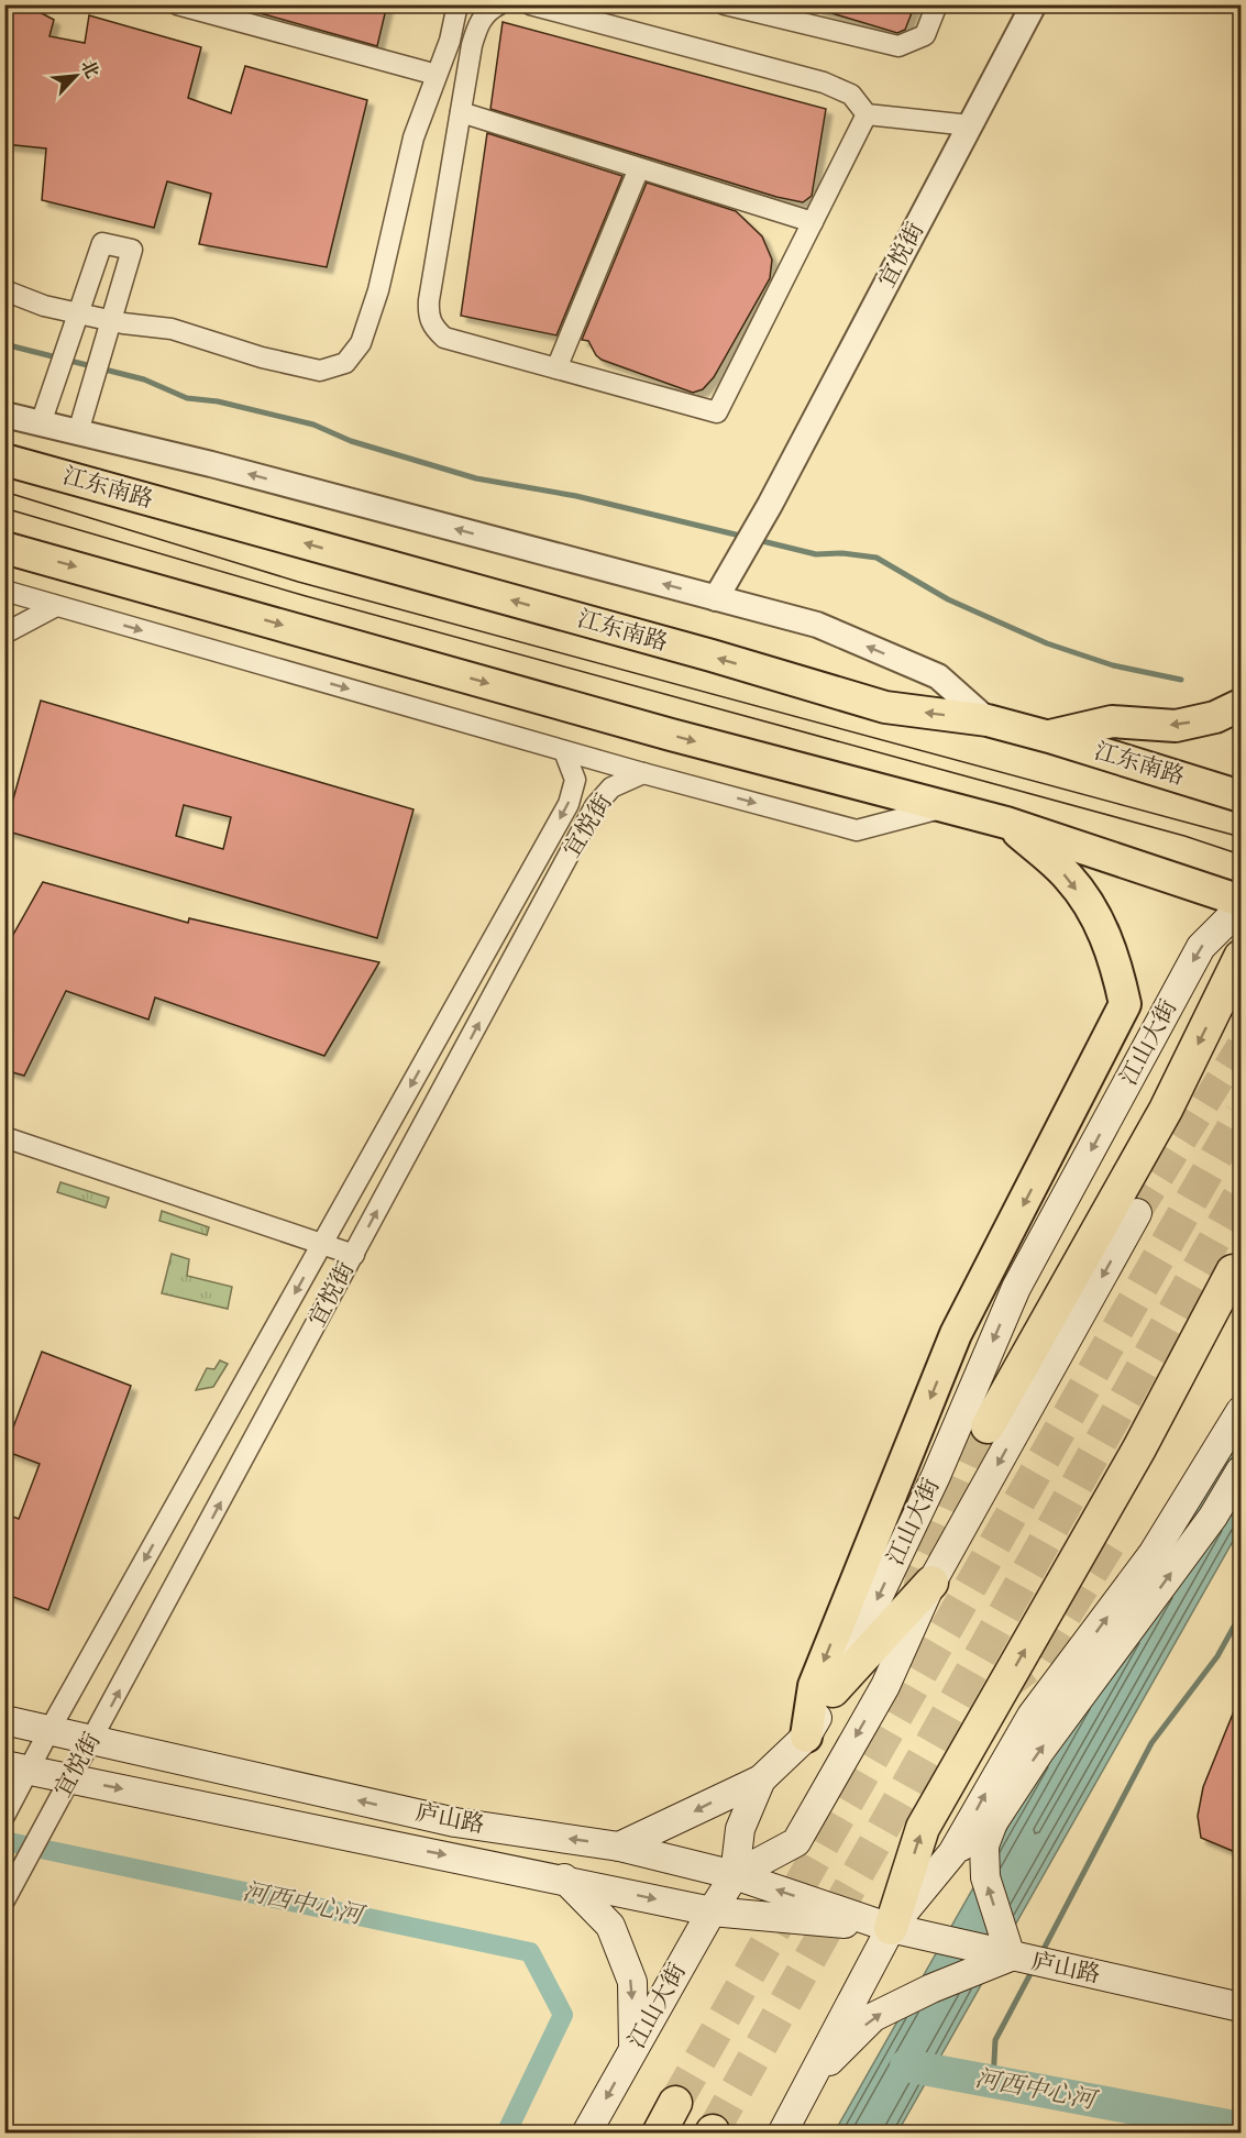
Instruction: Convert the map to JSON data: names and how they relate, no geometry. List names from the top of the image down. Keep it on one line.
{"streets":{"main road":["江东南路","江山大街","庐山路"],"street":["宜悦街"]},"crossings":[["宜悦街","庐山路"],["江山大街","庐山路"]],"water":["河西中心河"],"north":"top right"}
